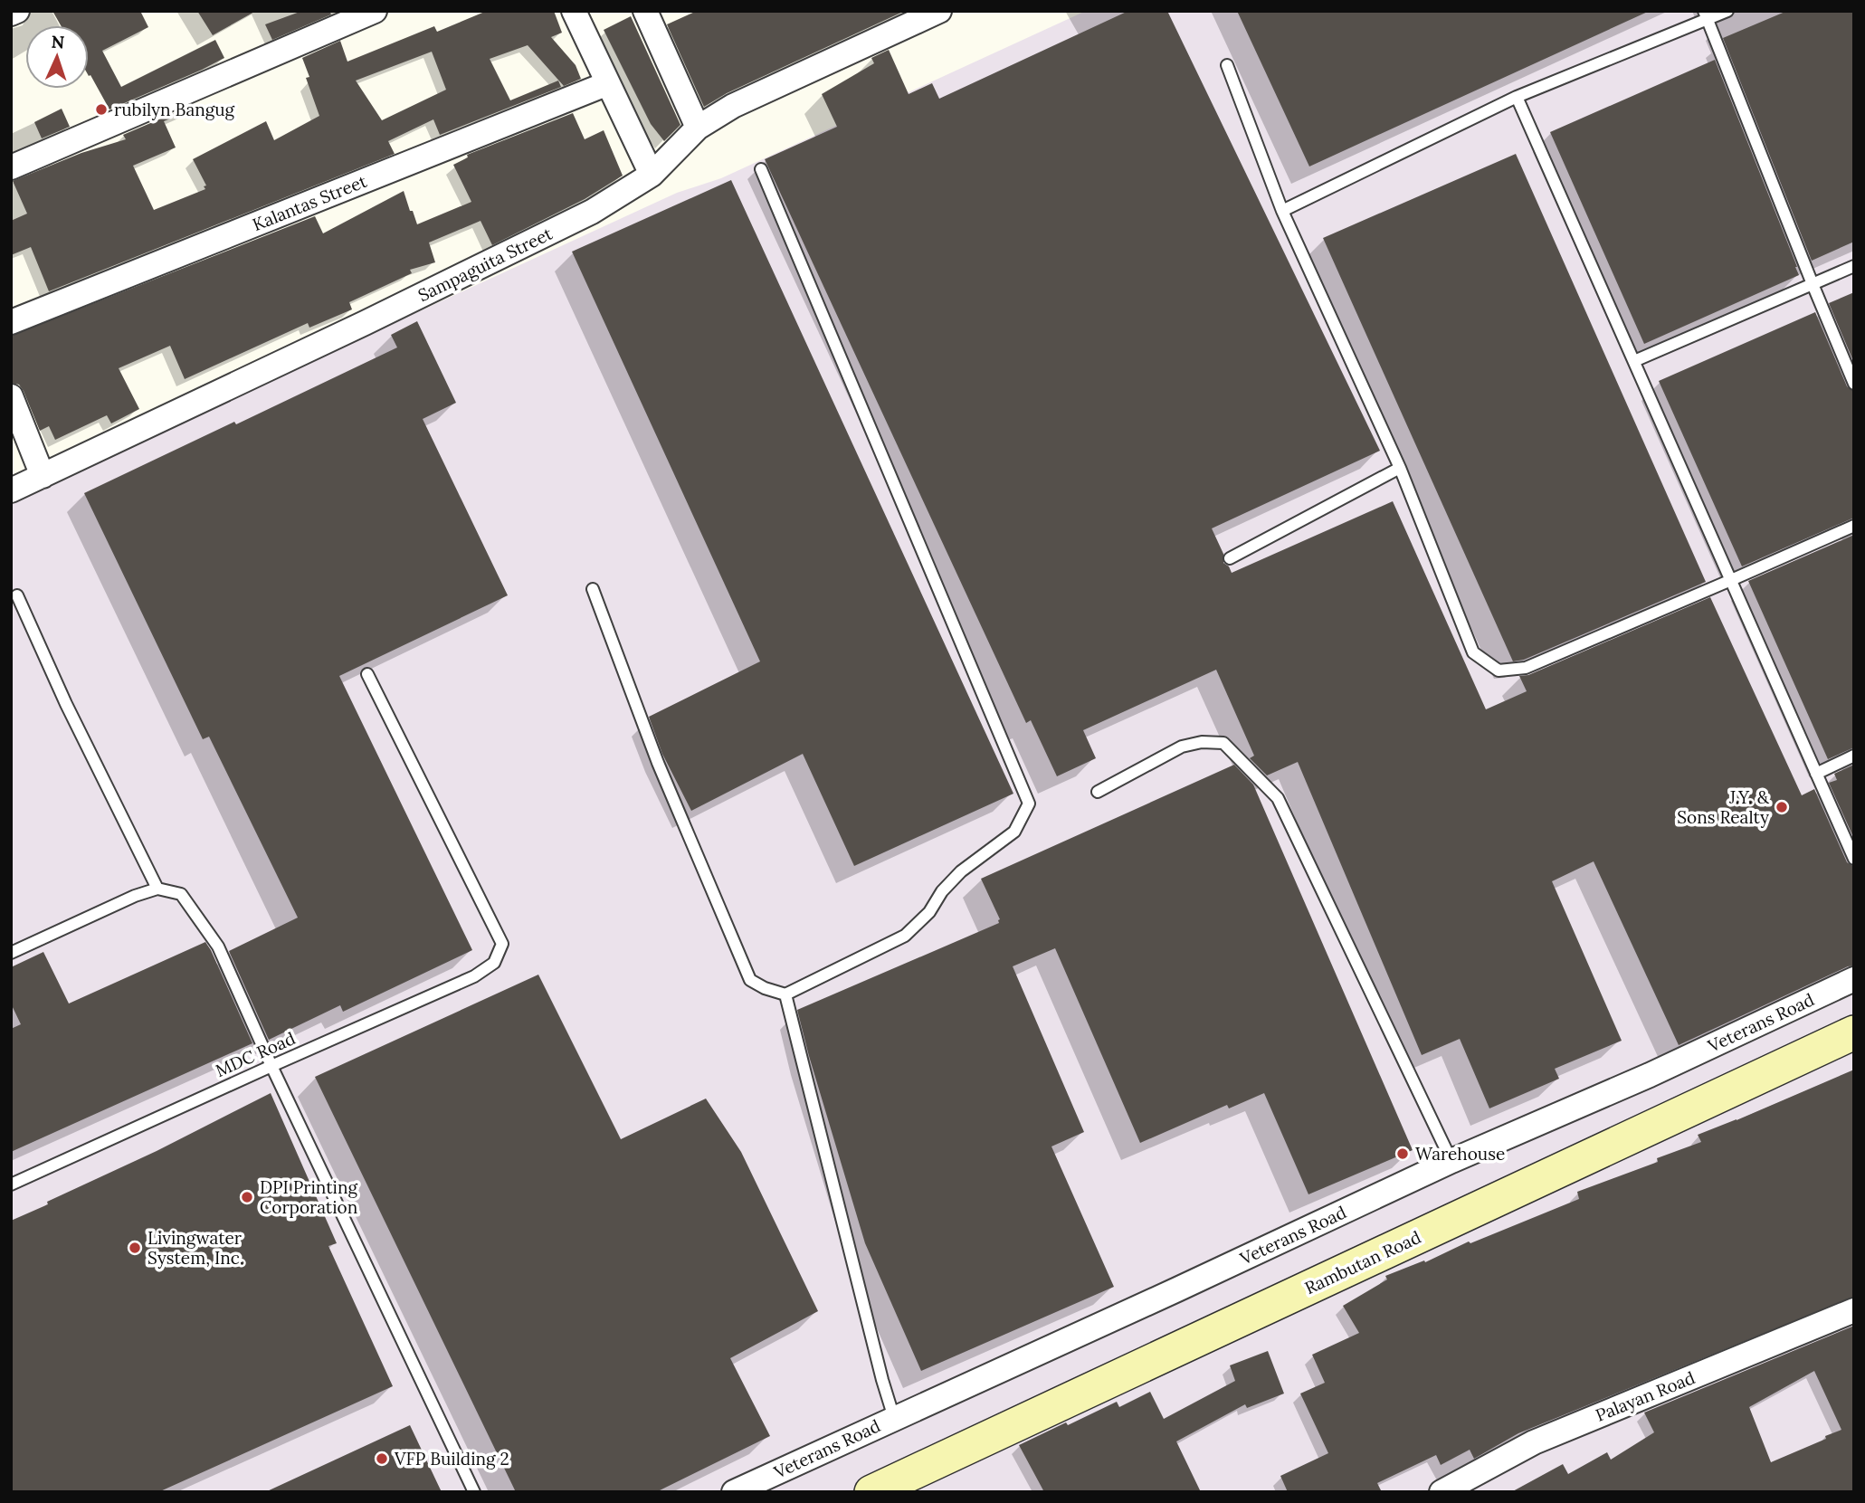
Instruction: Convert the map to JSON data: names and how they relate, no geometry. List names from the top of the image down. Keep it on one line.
{"streets":{"street":["Kalantas Street","Sampaguita Street","Veterans Road","Rambutan Road","Palayan Road"],"lane":["MDC Road"]},"places":["rubilyn Bangug","J.Y. & Sons Realty","Warehouse","DPI Printing Corporation","Livingwater System, Inc.","VFP Building 2"],"north":"top"}
